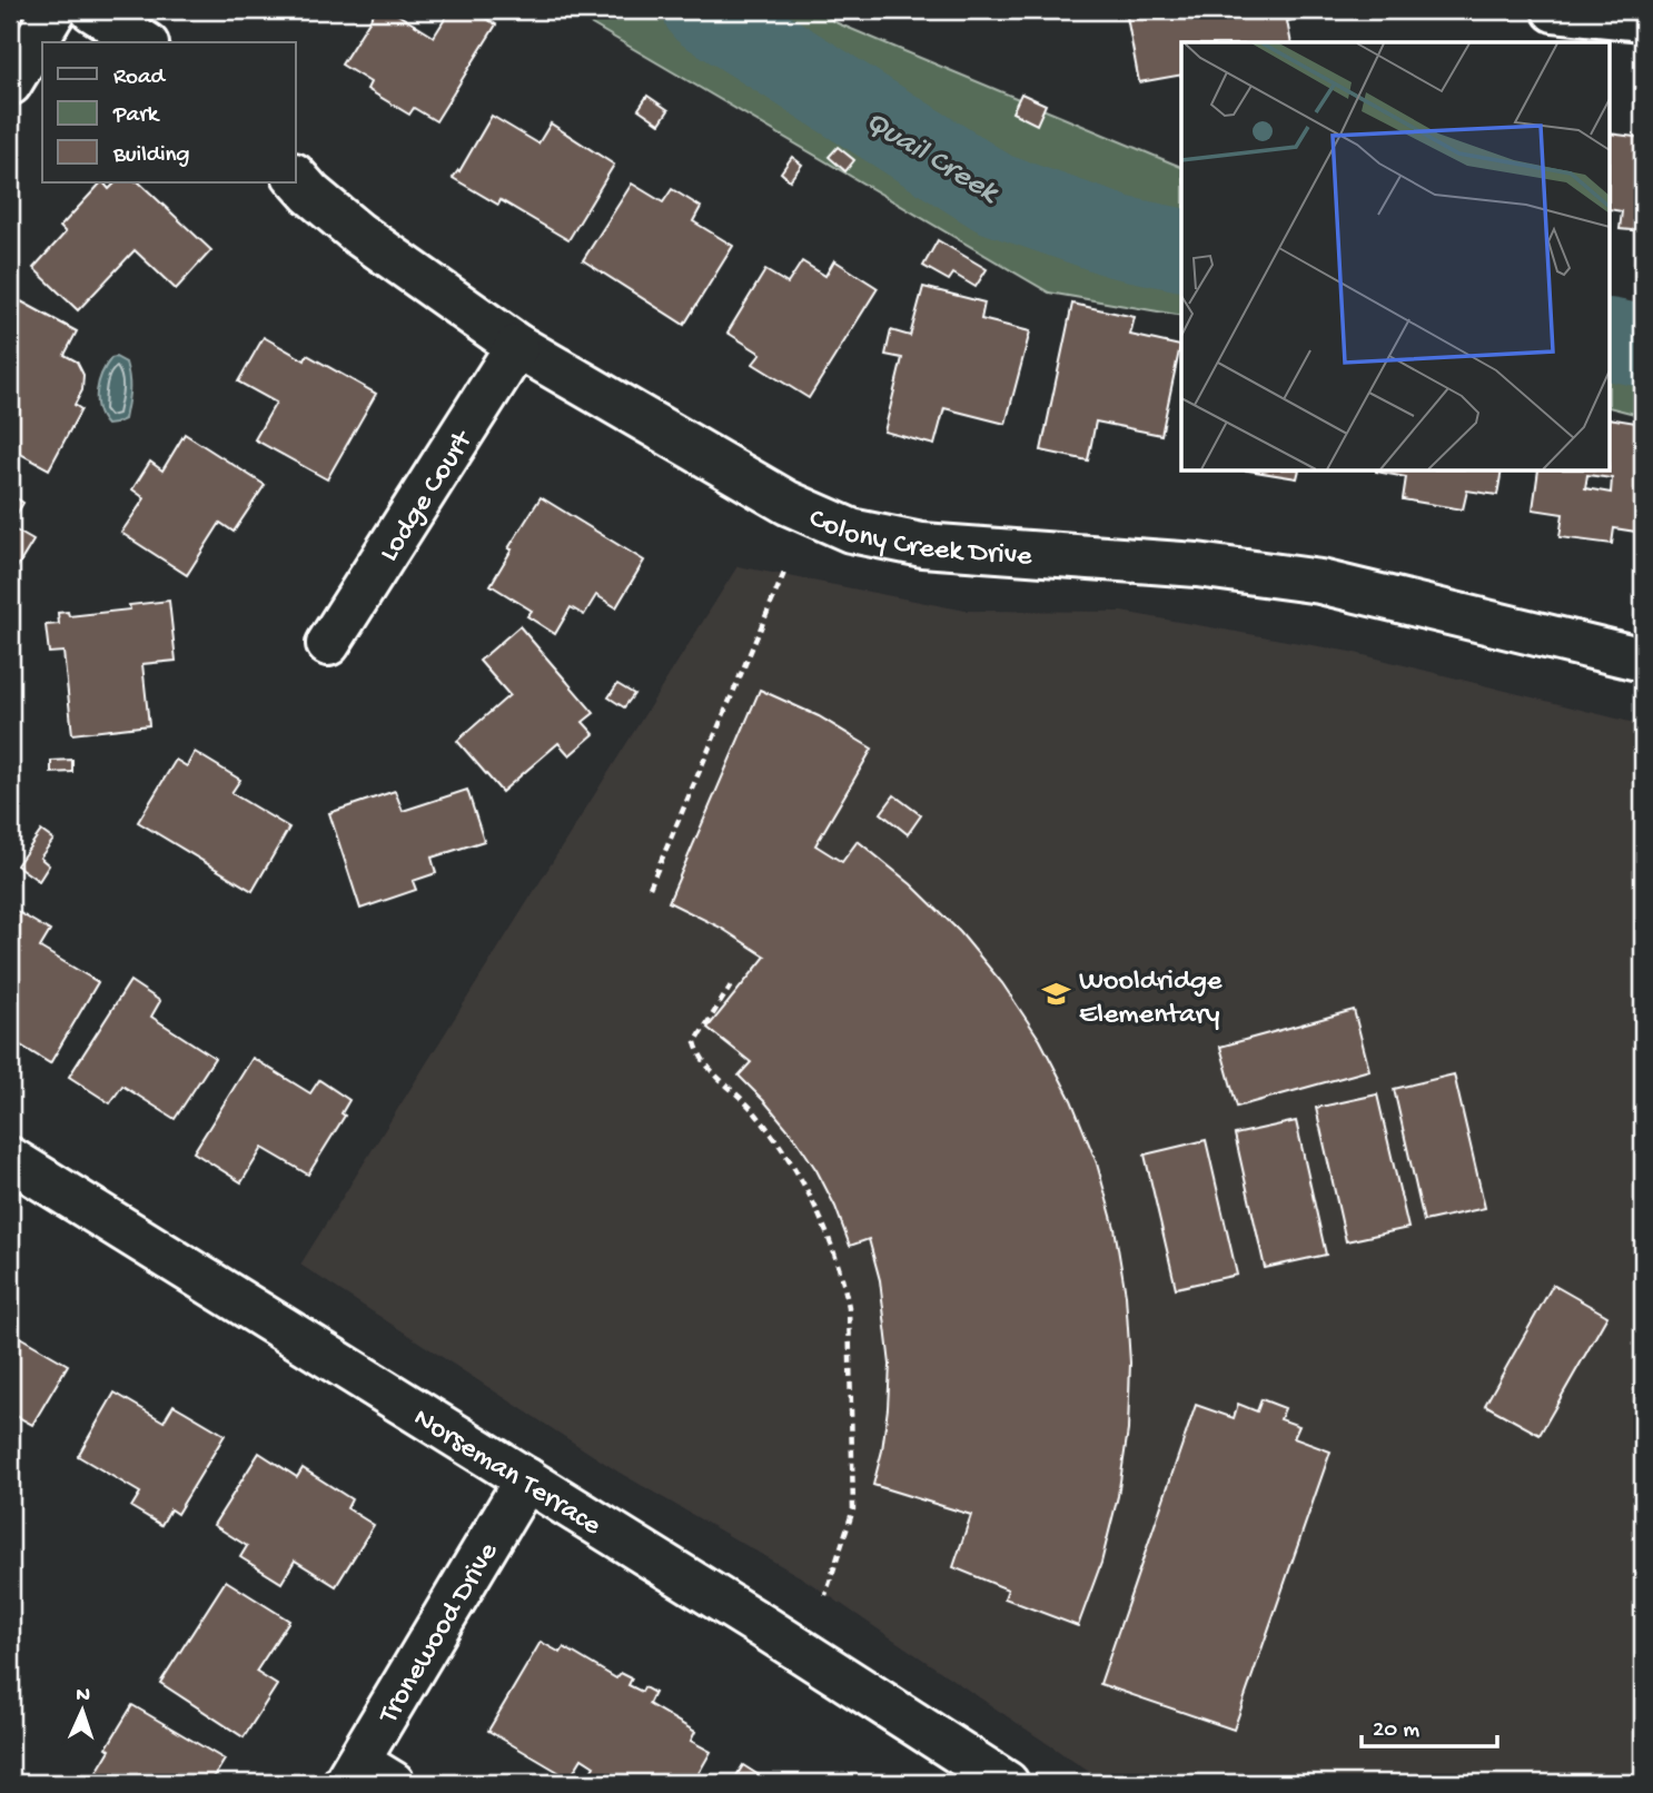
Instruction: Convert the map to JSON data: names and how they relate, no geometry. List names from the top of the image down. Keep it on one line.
{"streets":{"street":["Lodge Court","Colony Creek Drive","Norseman Terrace","Tronewood Drive"]},"crossings":[["Lodge Court","Colony Creek Drive"],["Norseman Terrace","Tronewood Drive"]],"water":["Quail Creek"],"places":{"school or university":["Wooldridge Elementary"]},"legend":["Road","Park","Building"],"scale_bar":"20 m","north":"top"}
